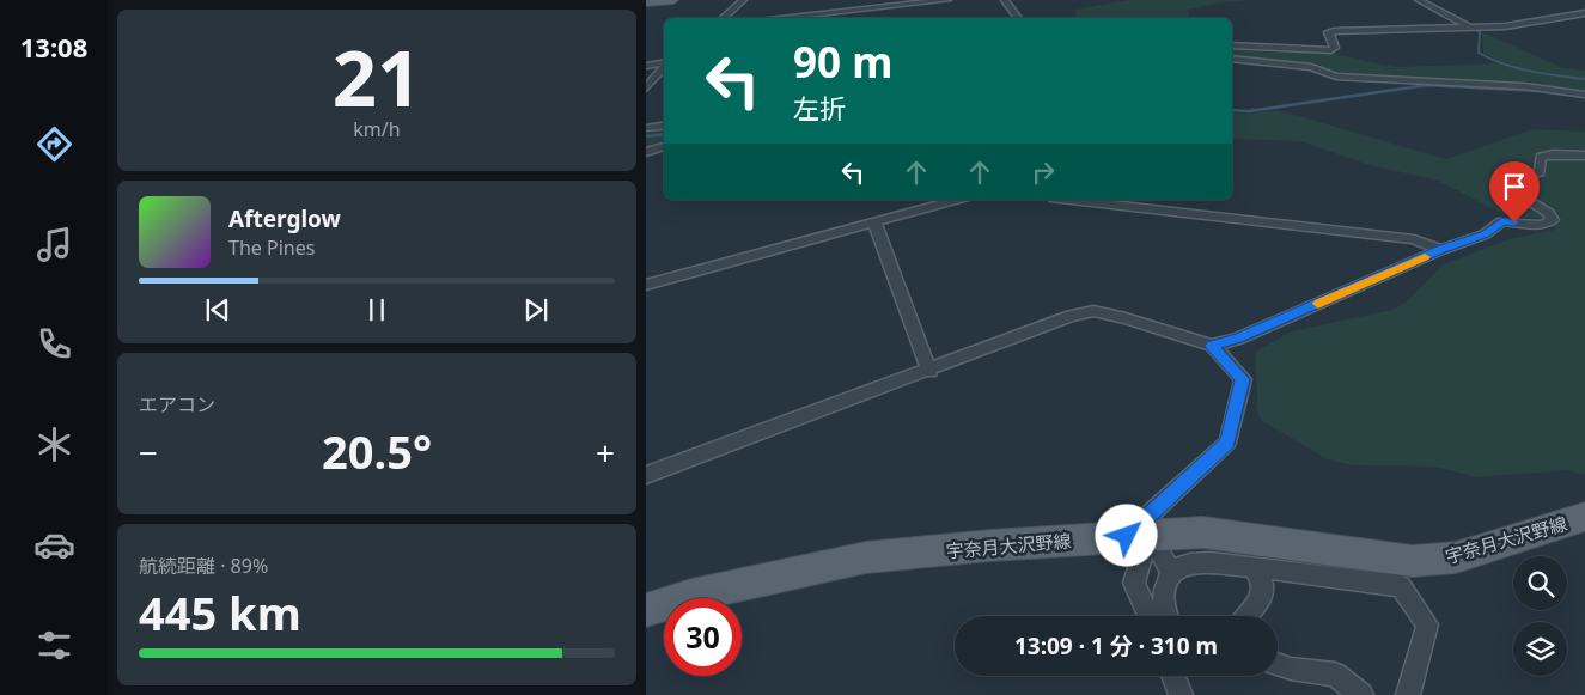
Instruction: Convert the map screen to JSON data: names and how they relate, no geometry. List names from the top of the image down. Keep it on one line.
{"streets":{"main road":["宇奈月大沢野線"]},"page":{"tabs":"13:08","tile":[["21","km/h"],"エアコン",["航続距離 · 89%","445 km"]],"turn":["90 m","左折"],"song":["Afterglow","The Pines"],"heat":["−","20.5°","+"],"limit":"30","trip":"13:09 · 1 分 · 310 m"}}
